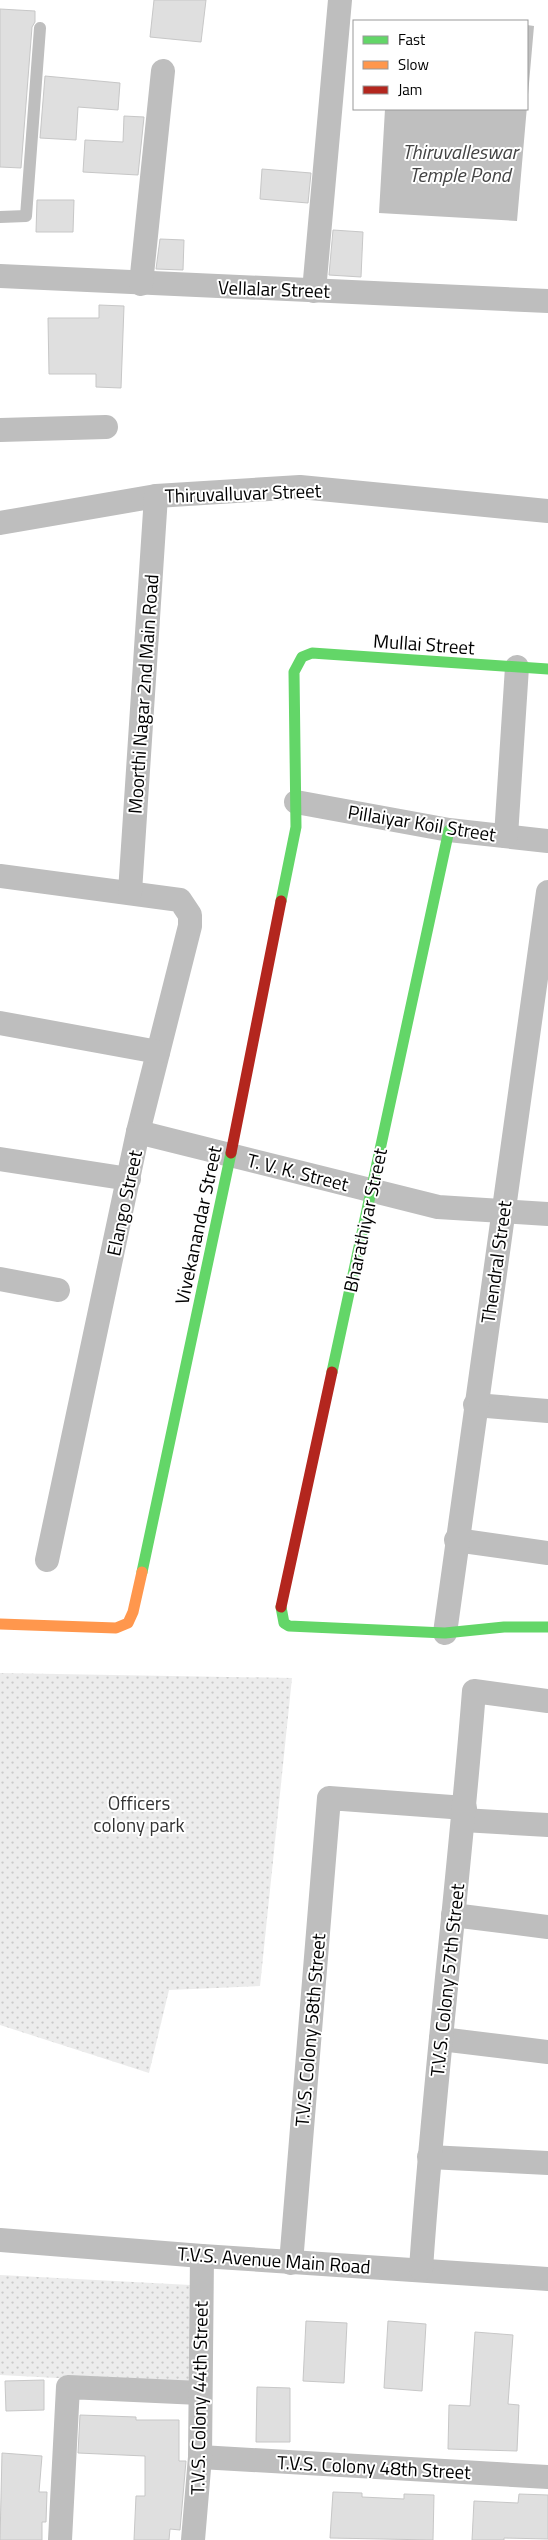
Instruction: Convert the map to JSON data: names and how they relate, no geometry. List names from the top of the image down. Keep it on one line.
{"streets":{"street":["Vellalar Street","Thiruvalluvar Street","Mullai Street","Moorthi Nagar 2nd Main Road","Pillaiyar Koil Street","T. V. K. Street","Elango Street","Bharathiyar Street","Vivekanandar Street","Thendral Street","T.V.S. Colony 57th Street","T.V.S. Colony 58th Street","T.V.S. Avenue Main Road","T.V.S. Colony 44th Street","T.V.S. Colony 48th Street"]},"crossings":[["Thiruvalluvar Street","Moorthi Nagar 2nd Main Road"],["Mullai Street","Vivekanandar Street"],["Moorthi Nagar 2nd Main Road","Elango Street"],["Pillaiyar Koil Street","Bharathiyar Street"],["Pillaiyar Koil Street","Vivekanandar Street"],["T. V. K. Street","Elango Street"],["T. V. K. Street","Bharathiyar Street"],["T. V. K. Street","Vivekanandar Street"],["T. V. K. Street","Thendral Street"],["Bharathiyar Street","Thendral Street"],["T.V.S. Colony 57th Street","T.V.S. Colony 58th Street"],["T.V.S. Colony 57th Street","T.V.S. Avenue Main Road"],["T.V.S. Colony 58th Street","T.V.S. Avenue Main Road"],["T.V.S. Avenue Main Road","T.V.S. Colony 44th Street"],["T.V.S. Colony 44th Street","T.V.S. Colony 48th Street"]],"water":["Thiruvalleswar Temple Pond"],"parks":["Officers colony park"],"legend":["Fast","Slow","Jam"]}
